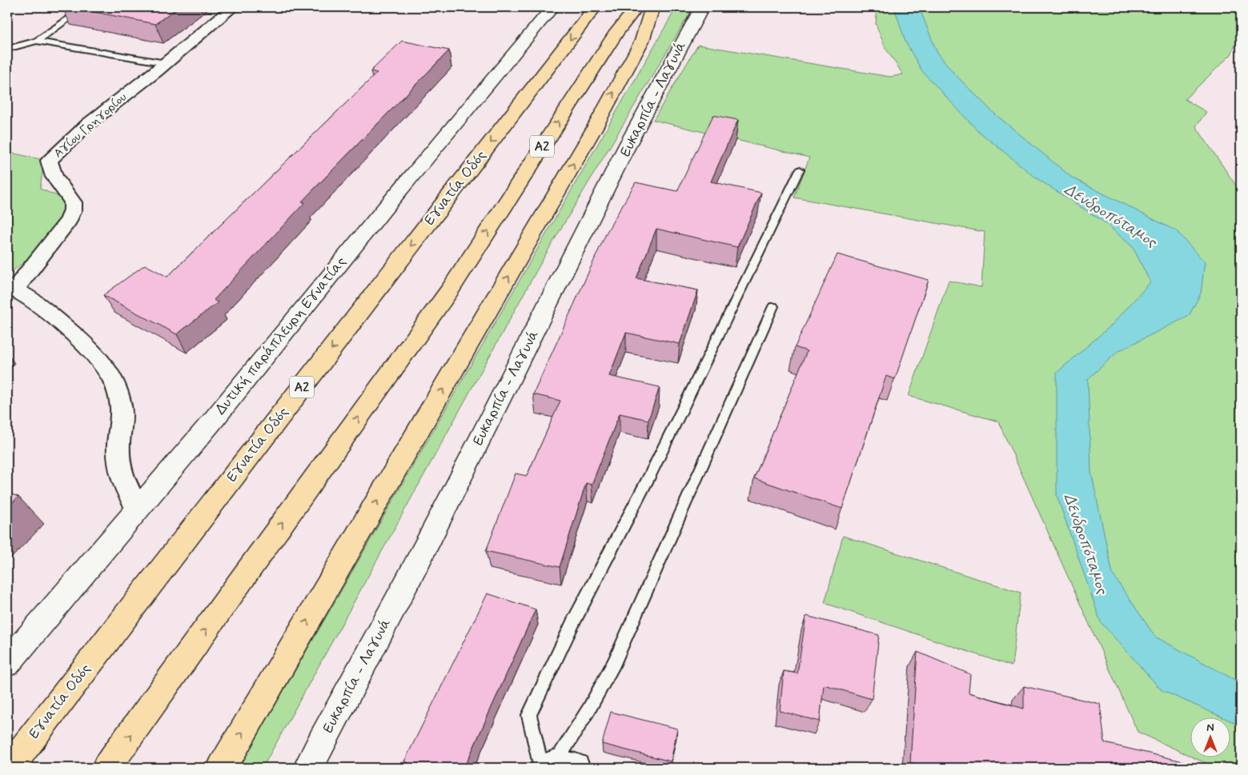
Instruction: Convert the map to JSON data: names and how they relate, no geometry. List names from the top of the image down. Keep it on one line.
{"streets":{"highway":["Α2","Εγνατία Οδός"],"street":["Ευκαρπία - Λαγυνά","Αγίου Γρηγορίου","Δυτική παράπλευρη Εγνατίας"]},"water":["Δενδροπόταμος"],"north":"top"}
